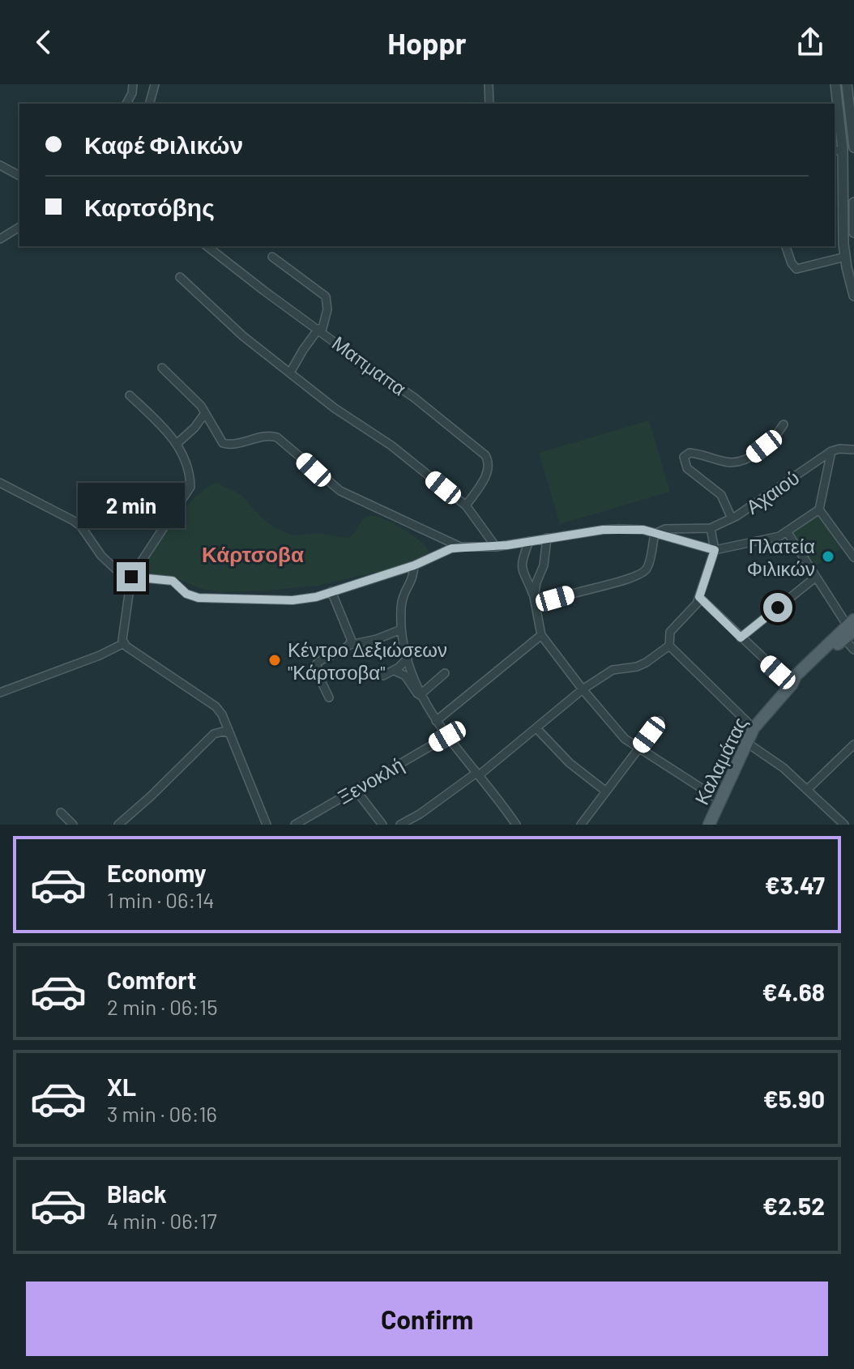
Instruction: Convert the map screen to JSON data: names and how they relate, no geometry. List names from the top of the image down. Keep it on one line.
{"streets":{"main road":["Καλαμάτας"],"street":["Μαπμαπα","Αχαιού","Ξενοκλή"]},"districts":["Κάρτσοβα"],"places":["Πλατεία Φιλικών","Κέντρο Δεξιώσεων \"Κάρτσοβα\""],"page":{"header":"Hoppr","banner":["Καφέ Φιλικών","Καρτσόβης"],"bubble":"2 min","list":[{"name":"Economy","note":"1 min · 06:14","value":"€3.47"},{"name":"Comfort","note":"2 min · 06:15","value":"€4.68"},{"name":"XL","note":"3 min · 06:16","value":"€5.90"},{"name":"Black","note":"4 min · 06:17","value":"€2.52"}],"buttons":"Confirm"}}
